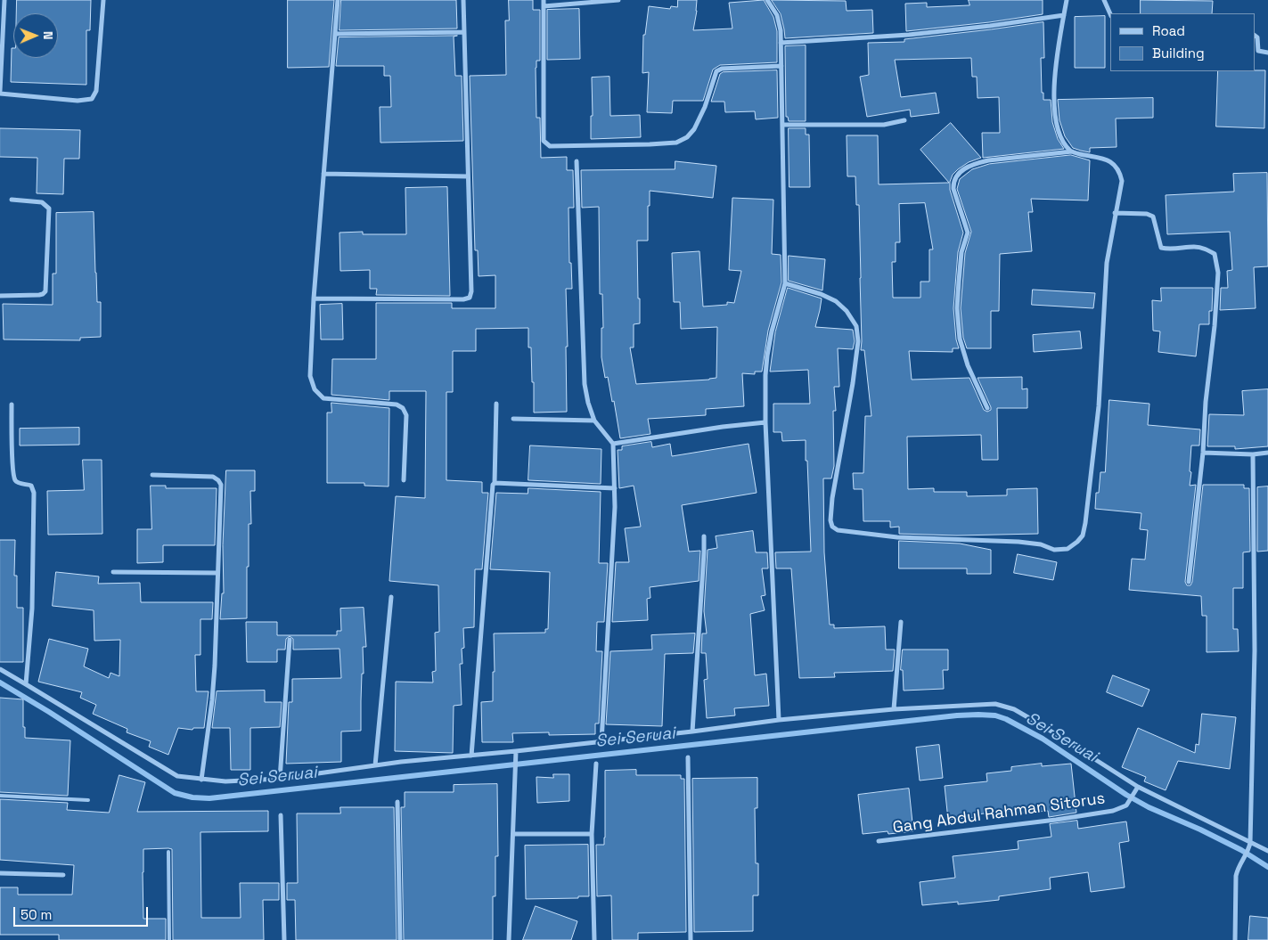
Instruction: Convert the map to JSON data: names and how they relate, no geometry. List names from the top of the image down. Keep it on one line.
{"streets":{"street":["Gang Abdul Rahman Sitorus"]},"water":["Sei Seruai"],"legend":["Road","Building"],"scale_bar":"50 m","north":"right"}
